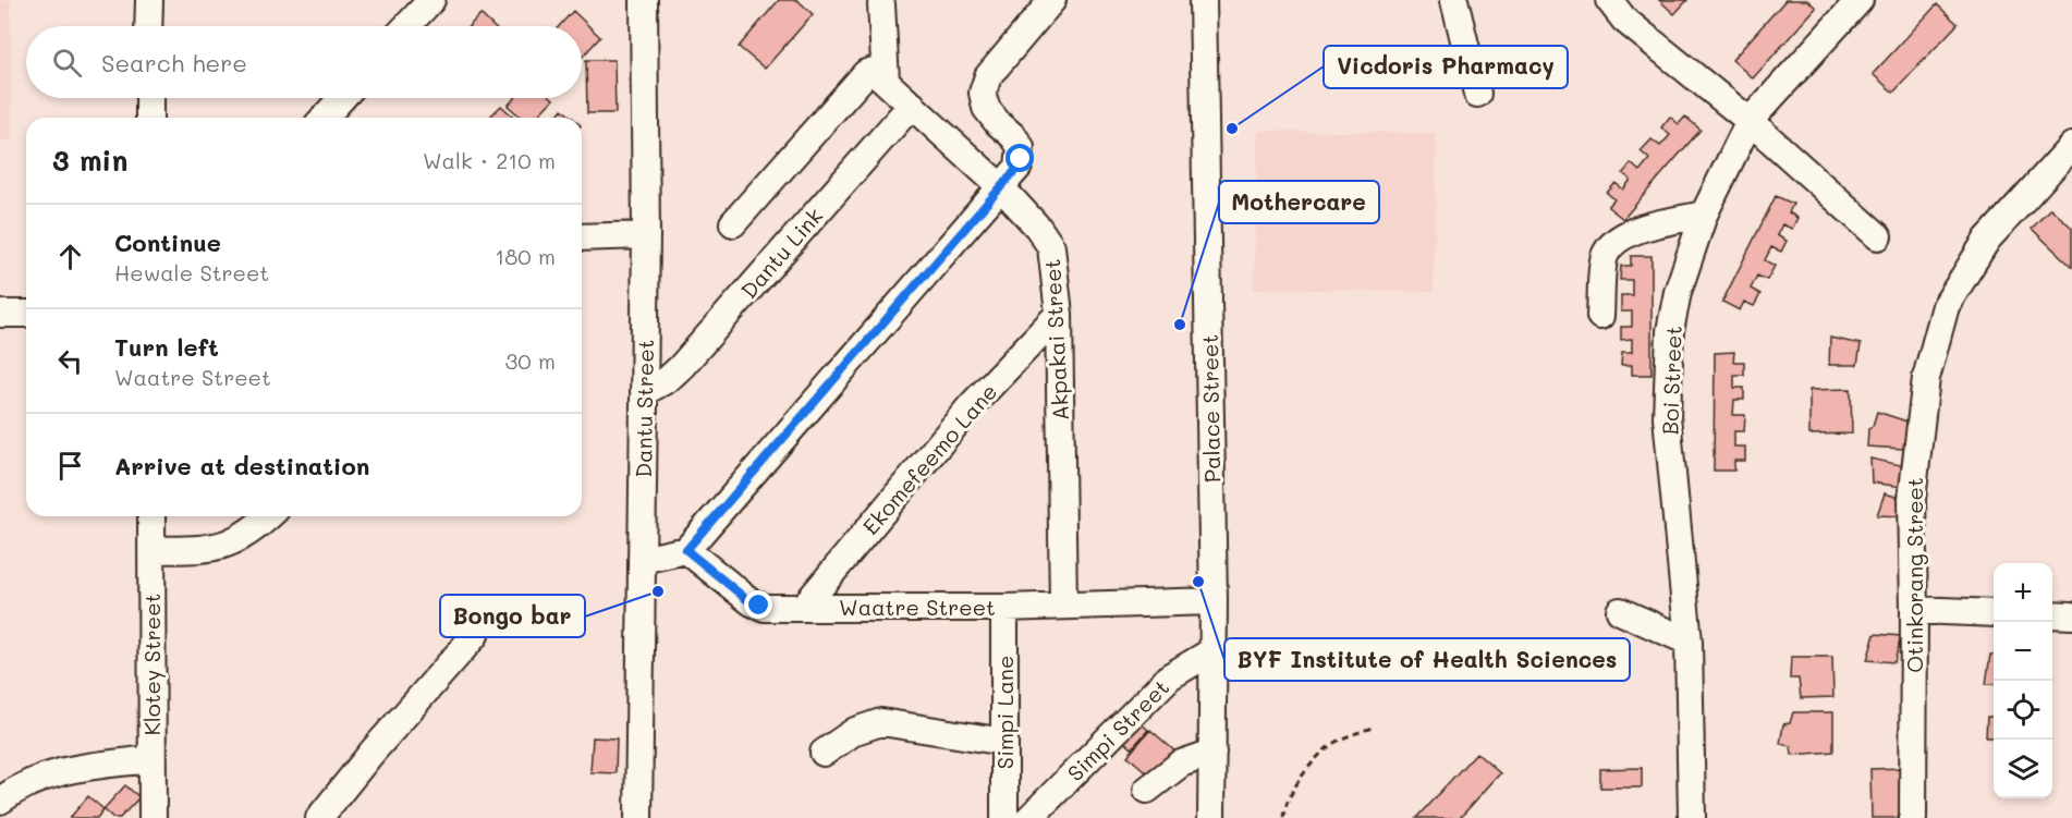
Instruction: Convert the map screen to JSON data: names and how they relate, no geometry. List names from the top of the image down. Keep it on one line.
{"streets":{"street":["Dantu Link","Akpakai Street","Boi Street","Dantu Street","Palace Street","Ekomefeemo Lane","Otinkorang Street","Waatre Street","Klotey Street","Simpi Lane","Simpi Street"]},"crossings":[["Dantu Link","Akpakai Street"],["Dantu Link","Dantu Street"],["Akpakai Street","Ekomefeemo Lane"],["Akpakai Street","Waatre Street"],["Palace Street","Waatre Street"],["Palace Street","Simpi Street"],["Ekomefeemo Lane","Waatre Street"],["Waatre Street","Simpi Lane"]],"places":["Vicdoris Pharmacy","Mothercare","BYF Institute of Health Sciences","Bongo bar"],"page":{"search":"Search here","heading":["3 min","Walk · 210 m"],"list":[["Continue","Hewale Street","180 m"],["Turn left","Waatre Street","30 m"],"Arrive at destination"],"map_buttons":["+","−"]}}
